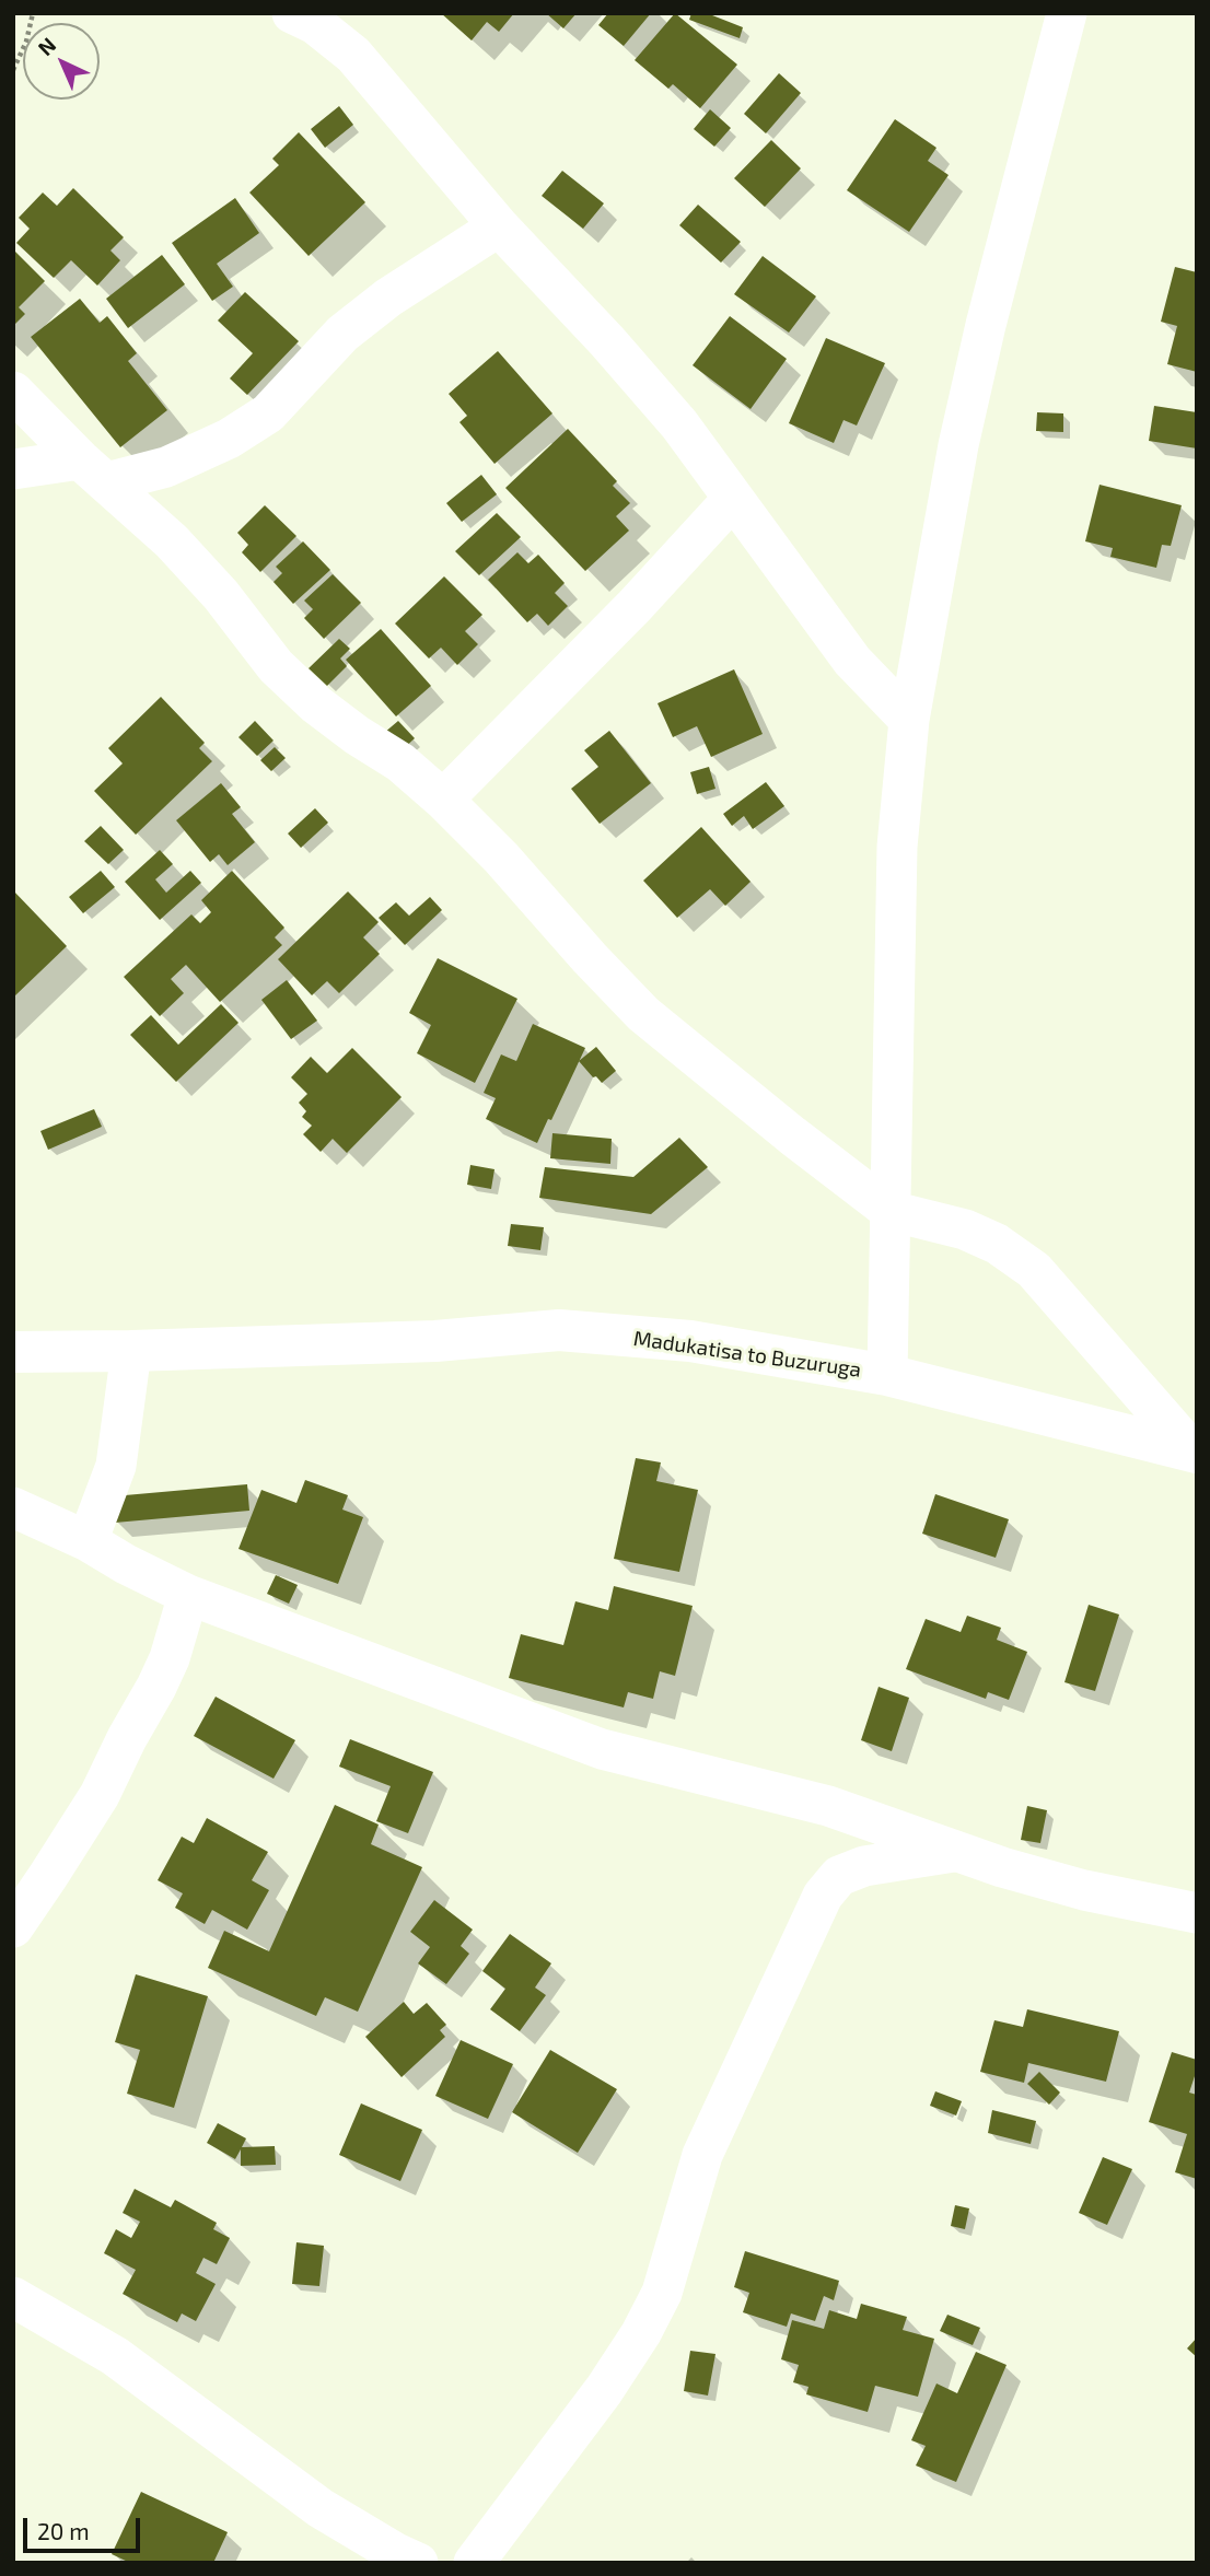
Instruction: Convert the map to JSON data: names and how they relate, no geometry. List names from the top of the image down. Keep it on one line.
{"streets":{"main road":["Madukatisa to Buzuruga"]},"scale_bar":"20 m","north":"top left"}
